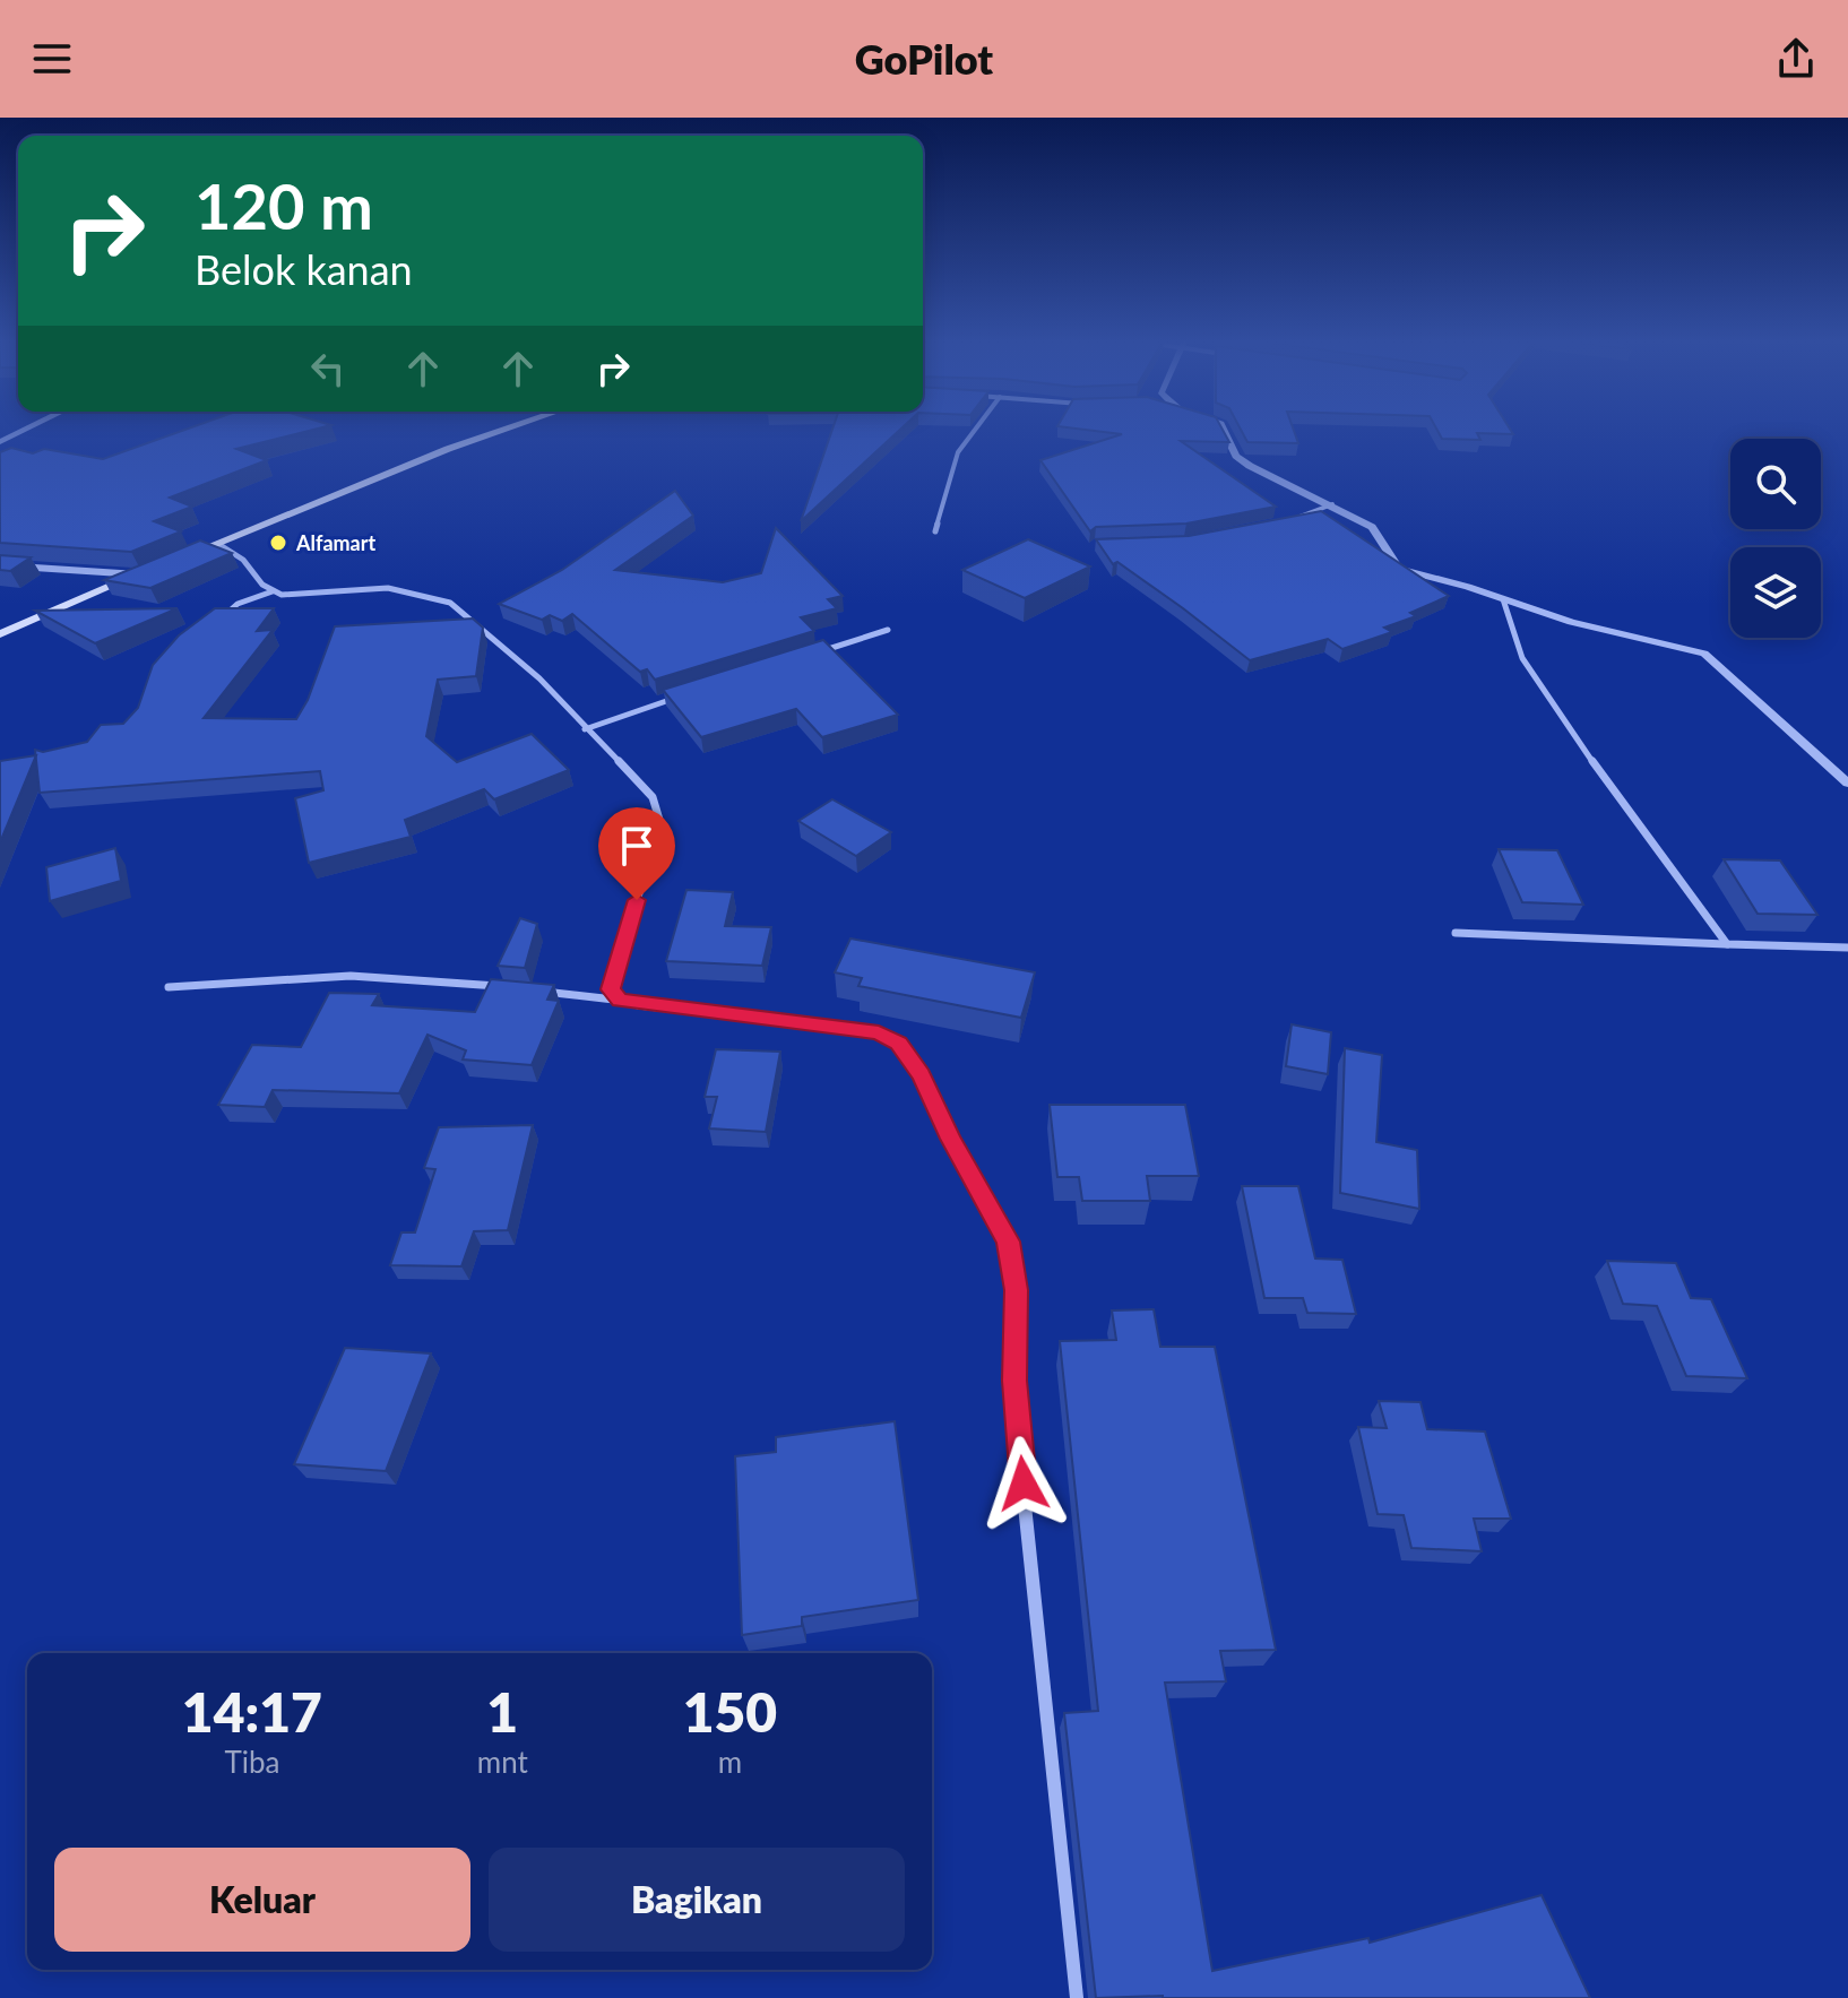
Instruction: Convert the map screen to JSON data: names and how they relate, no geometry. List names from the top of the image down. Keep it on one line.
{"places":["Alfamart"],"page":{"header":"GoPilot","turn":["120 m","Belok kanan"],"eta":["14:17","Tiba","1","mnt","150","m"],"buttons":["Keluar","Bagikan"]}}
